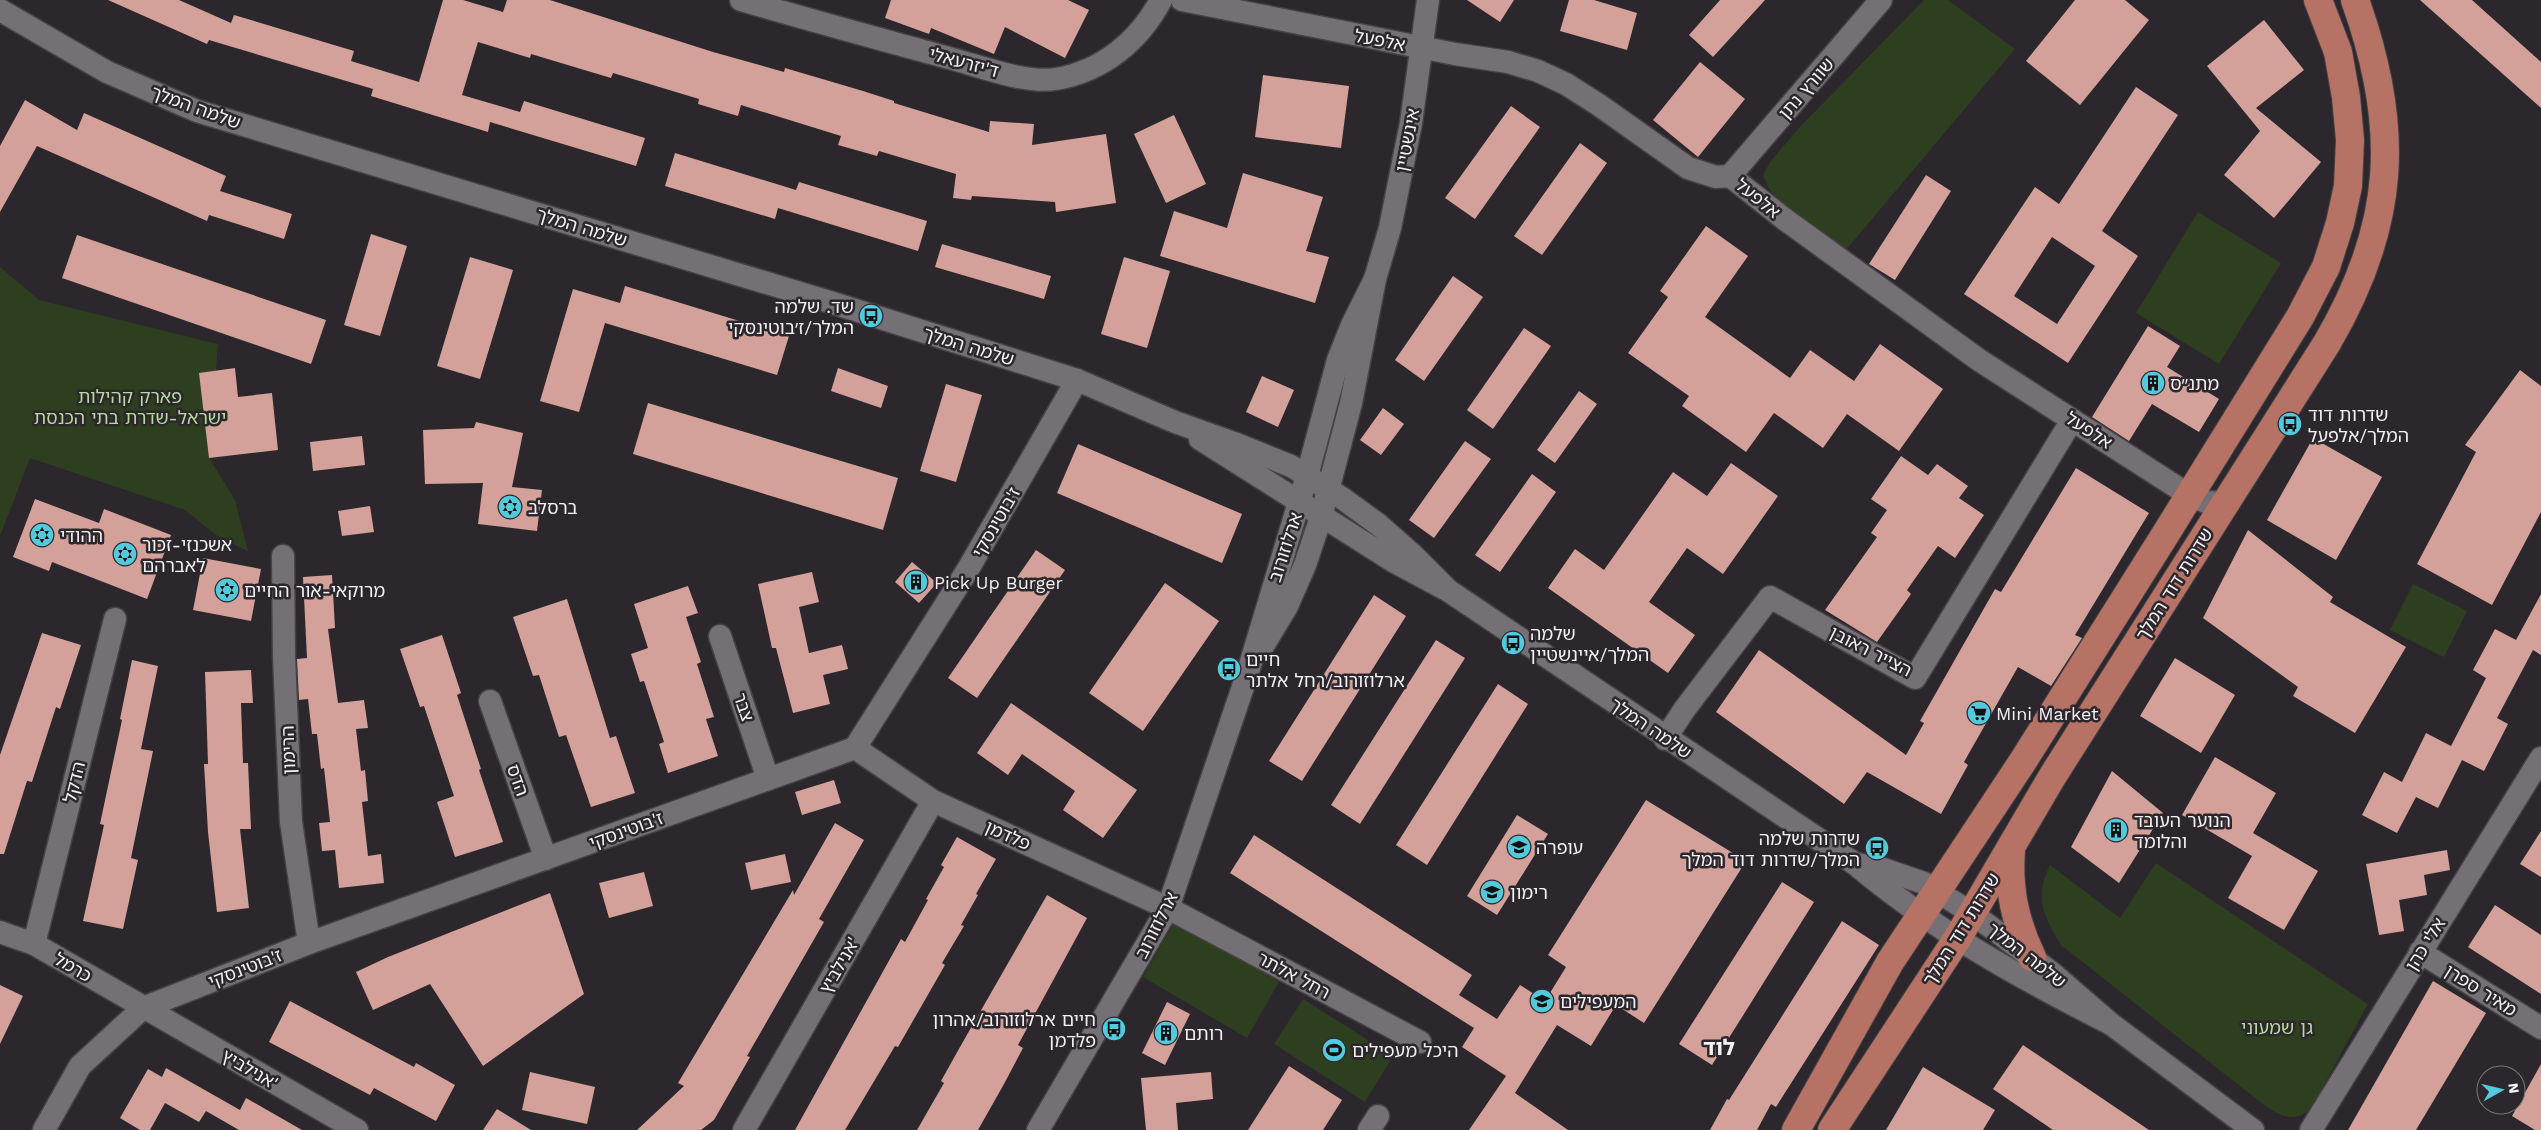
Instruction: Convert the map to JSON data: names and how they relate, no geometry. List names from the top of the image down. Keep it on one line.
{"streets":{"main road":["שדרות דוד המלך"],"street":["אלפעל","ד'יזרעאלי","שוורץ נתן","שלמה המלך","אינשטיין","ז'בוטינסקי","ארלוזורוב","הצייר ראובן","צבר","הרימון","הדס","הדקל","פלדמן","אלי כהן","אנילביץ'","כרמל","רחל אלתר","מאיר ספרן"]},"crossings":[["אלפעל","שוורץ נתן"],["אלפעל","אינשטיין"],["אלפעל","שדרות דוד המלך"],["אלפעל","הצייר ראובן"],["שלמה המלך","אינשטיין"],["שלמה המלך","ז'בוטינסקי"],["שלמה המלך","ארלוזורוב"],["שלמה המלך","שדרות דוד המלך"],["שלמה המלך","הצייר ראובן"],["אינשטיין","ארלוזורוב"],["ז'בוטינסקי","צבר"],["ז'בוטינסקי","הרימון"],["ז'בוטינסקי","הדס"],["ז'בוטינסקי","פלדמן"],["ז'בוטינסקי","אנילביץ'"],["ז'בוטינסקי","כרמל"],["ארלוזורוב","פלדמן"],["ארלוזורוב","רחל אלתר"],["הדקל","כרמל"],["פלדמן","אנילביץ'"],["פלדמן","רחל אלתר"],["אלי כהן","מאיר ספרן"],["אנילביץ'","כרמל"]],"districts":["לוד"],"parks":["פארק קהילות ישראל-שדרת בתי הכנסת","גן שמעוני"],"places":{"bus stop":["שד. שלמה המלך/ז׳בוטינסקי","שדרות דוד המלך/אלפעל","שלמה המלך/איינשטיין","חיים ארלוזורוב/רחל אלתר","שדרות שלמה המלך/שדרות דוד המלך","חיים ארלוזורוב/אהרון פלדמן"],"building":["מתנ״ס","Pick Up Burger","הנוער העובד והלומד","רותם"],"synagogue":["ברסלב","ההודי","אשכנזי-זכור לאברהם","מרוקאי-אור החיים"],"supermarket":["Mini Market"],"school or university":["עופרה","רימון","המעפילים"],"sports":["היכל מעפילים"]},"north":"right"}
